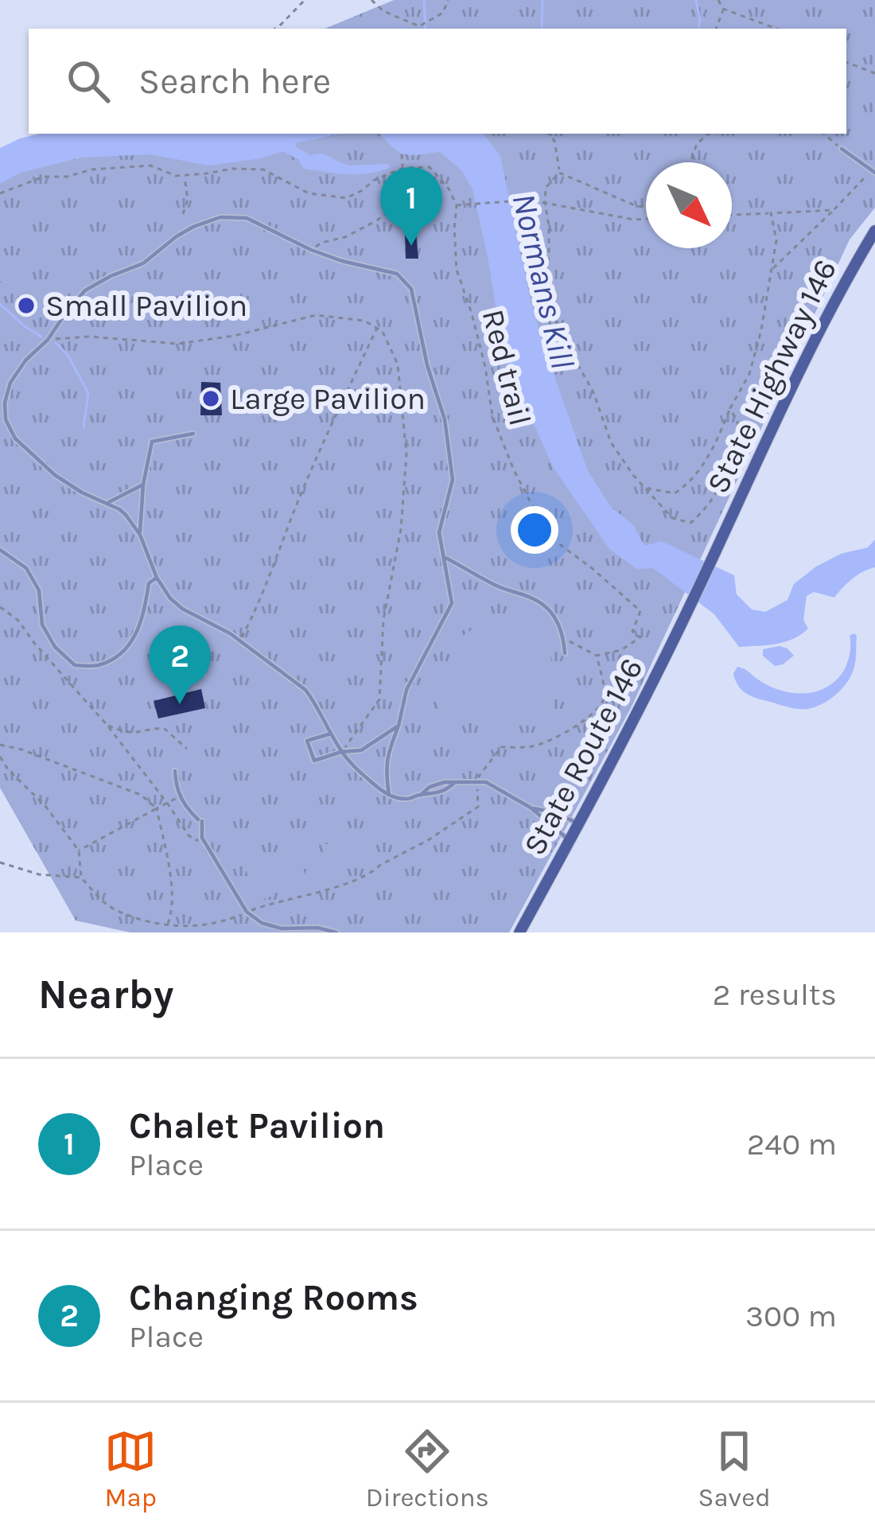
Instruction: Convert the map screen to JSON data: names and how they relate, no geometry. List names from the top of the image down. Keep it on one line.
{"streets":{"main road":["State Highway 146","State Route 146"],"path":["Red trail"]},"crossings":[["State Highway 146","State Route 146"]],"water":["Normans Kill"],"places":["Small Pavilion","Large Pavilion"],"north":"bottom right","page":{"search":"Search here","pins":["1","2"],"heading":["Nearby","2 results"],"list":[{"mark":"1","name":"Chalet Pavilion","note":"Place","value":"240 m"},{"mark":"2","name":"Changing Rooms","note":"Place","value":"300 m"}],"nav":["Map","Directions","Saved"]}}
